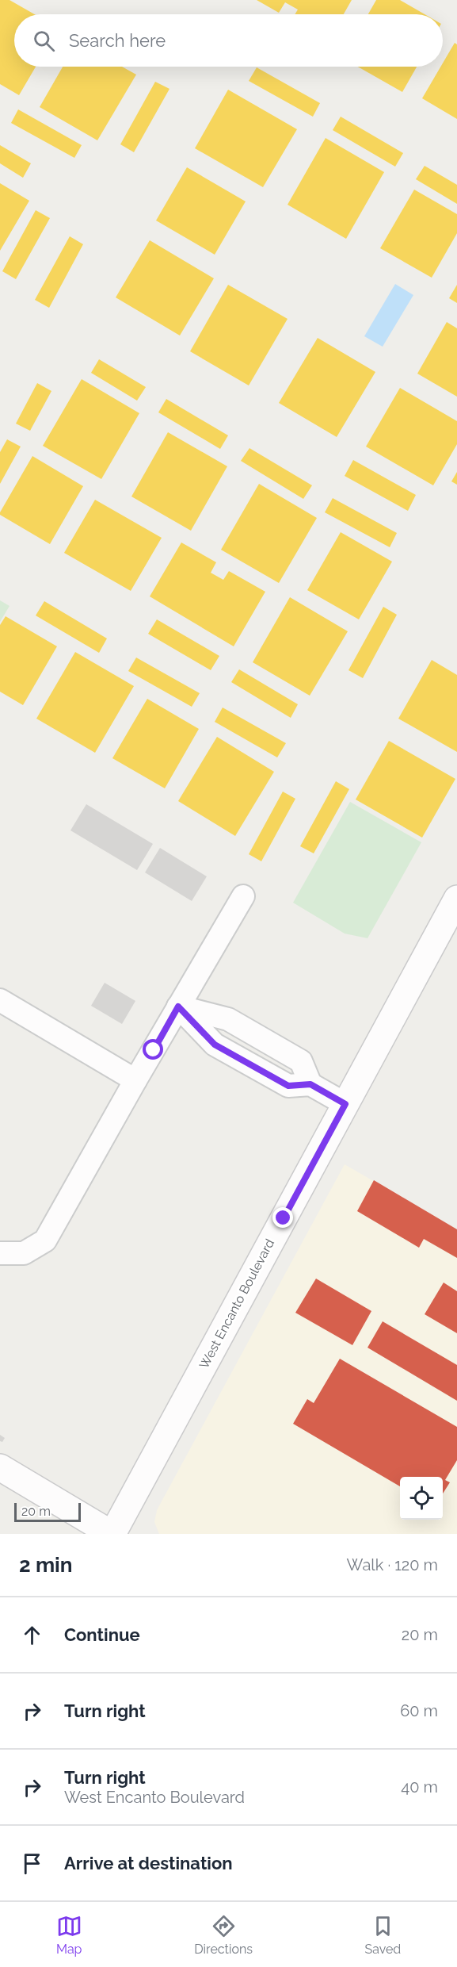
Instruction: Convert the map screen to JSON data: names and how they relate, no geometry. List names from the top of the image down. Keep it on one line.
{"streets":{"street":["West Encanto Boulevard"]},"scale_bar":"20 m","page":{"search":"Search here","scale":"20 m","heading":["2 min","Walk · 120 m"],"list":[["Continue","20 m"],["Turn right","60 m"],["Turn right","West Encanto Boulevard","40 m"],"Arrive at destination"],"nav":["Map","Directions","Saved"]}}
